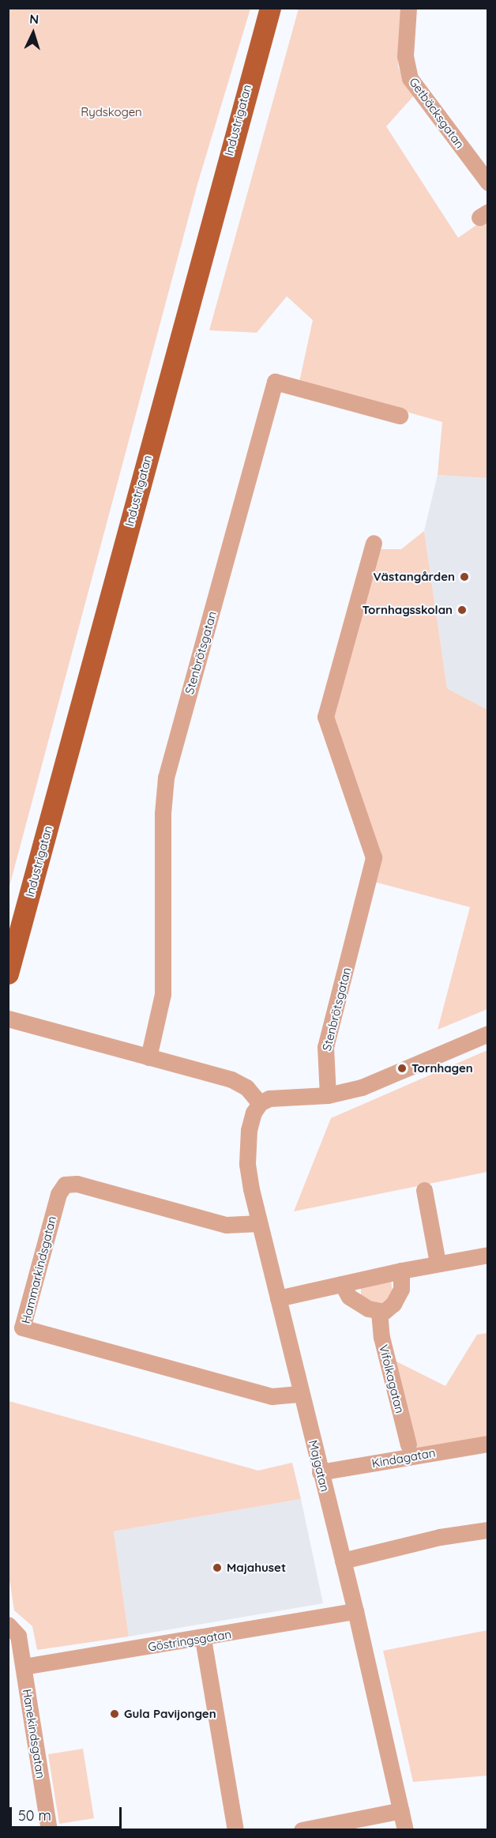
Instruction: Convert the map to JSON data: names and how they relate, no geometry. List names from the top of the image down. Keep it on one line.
{"streets":{"main road":["Industrigatan"],"street":["Getbäcksgatan","Stenbrötsgatan","Hammarkindsgatan","Vifolkagatan","Kindagatan","Majgatan","Göstringsgatan","Hanekindsgatan"]},"crossings":[["Hammarkindsgatan","Majgatan"],["Kindagatan","Majgatan"],["Majgatan","Göstringsgatan"],["Göstringsgatan","Hanekindsgatan"]],"parks":["Rydskogen"],"places":["Västangården","Tornhagsskolan","Tornhagen","Majahuset","Gula Pavijongen"],"scale_bar":"50 m","north":"top"}
